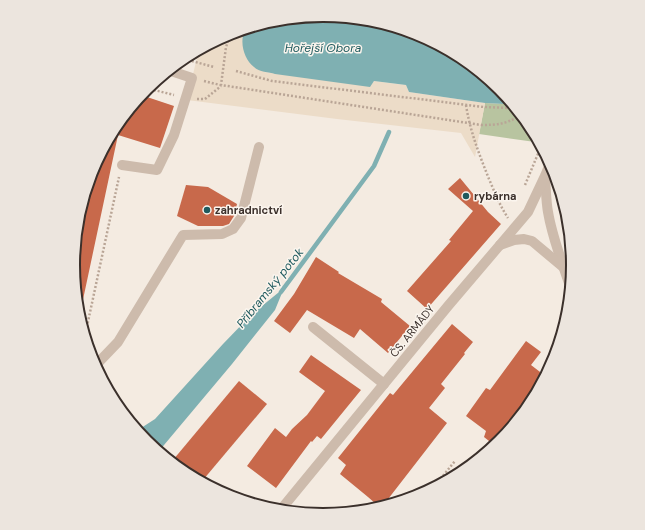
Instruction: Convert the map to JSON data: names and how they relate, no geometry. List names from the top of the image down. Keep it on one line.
{"streets":{"street":["ČS. ARMÁDY"]},"water":["Hořejší Obora","Příbramský potok"],"places":["rybárna","zahradnictví"]}
